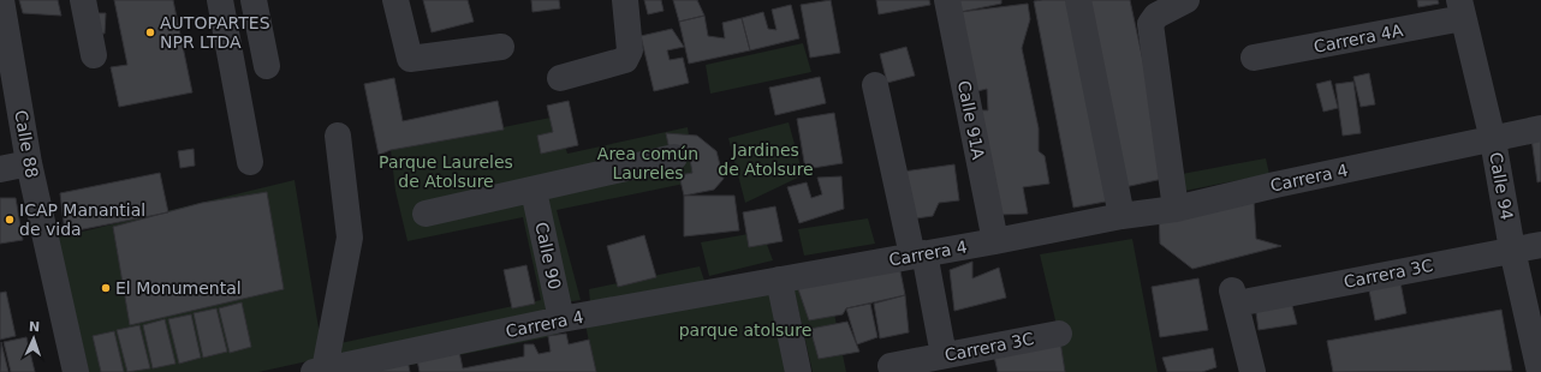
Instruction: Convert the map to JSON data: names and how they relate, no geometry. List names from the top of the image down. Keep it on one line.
{"streets":{"street":["Carrera 4A","Calle 91A","Calle 88","Carrera 4","Calle 94","Calle 90","Carrera 3C"]},"crossings":[["Carrera 4A","Calle 94"],["Calle 91A","Carrera 4"],["Carrera 4","Calle 94"],["Carrera 4","Calle 90"],["Calle 94","Carrera 3C"]],"parks":["Jardines de Atolsure","Area común Laureles","Parque Laureles de Atolsure","parque atolsure"],"places":["AUTOPARTES NPR LTDA","ICAP Manantial de vida","El Monumental"],"north":"top"}
